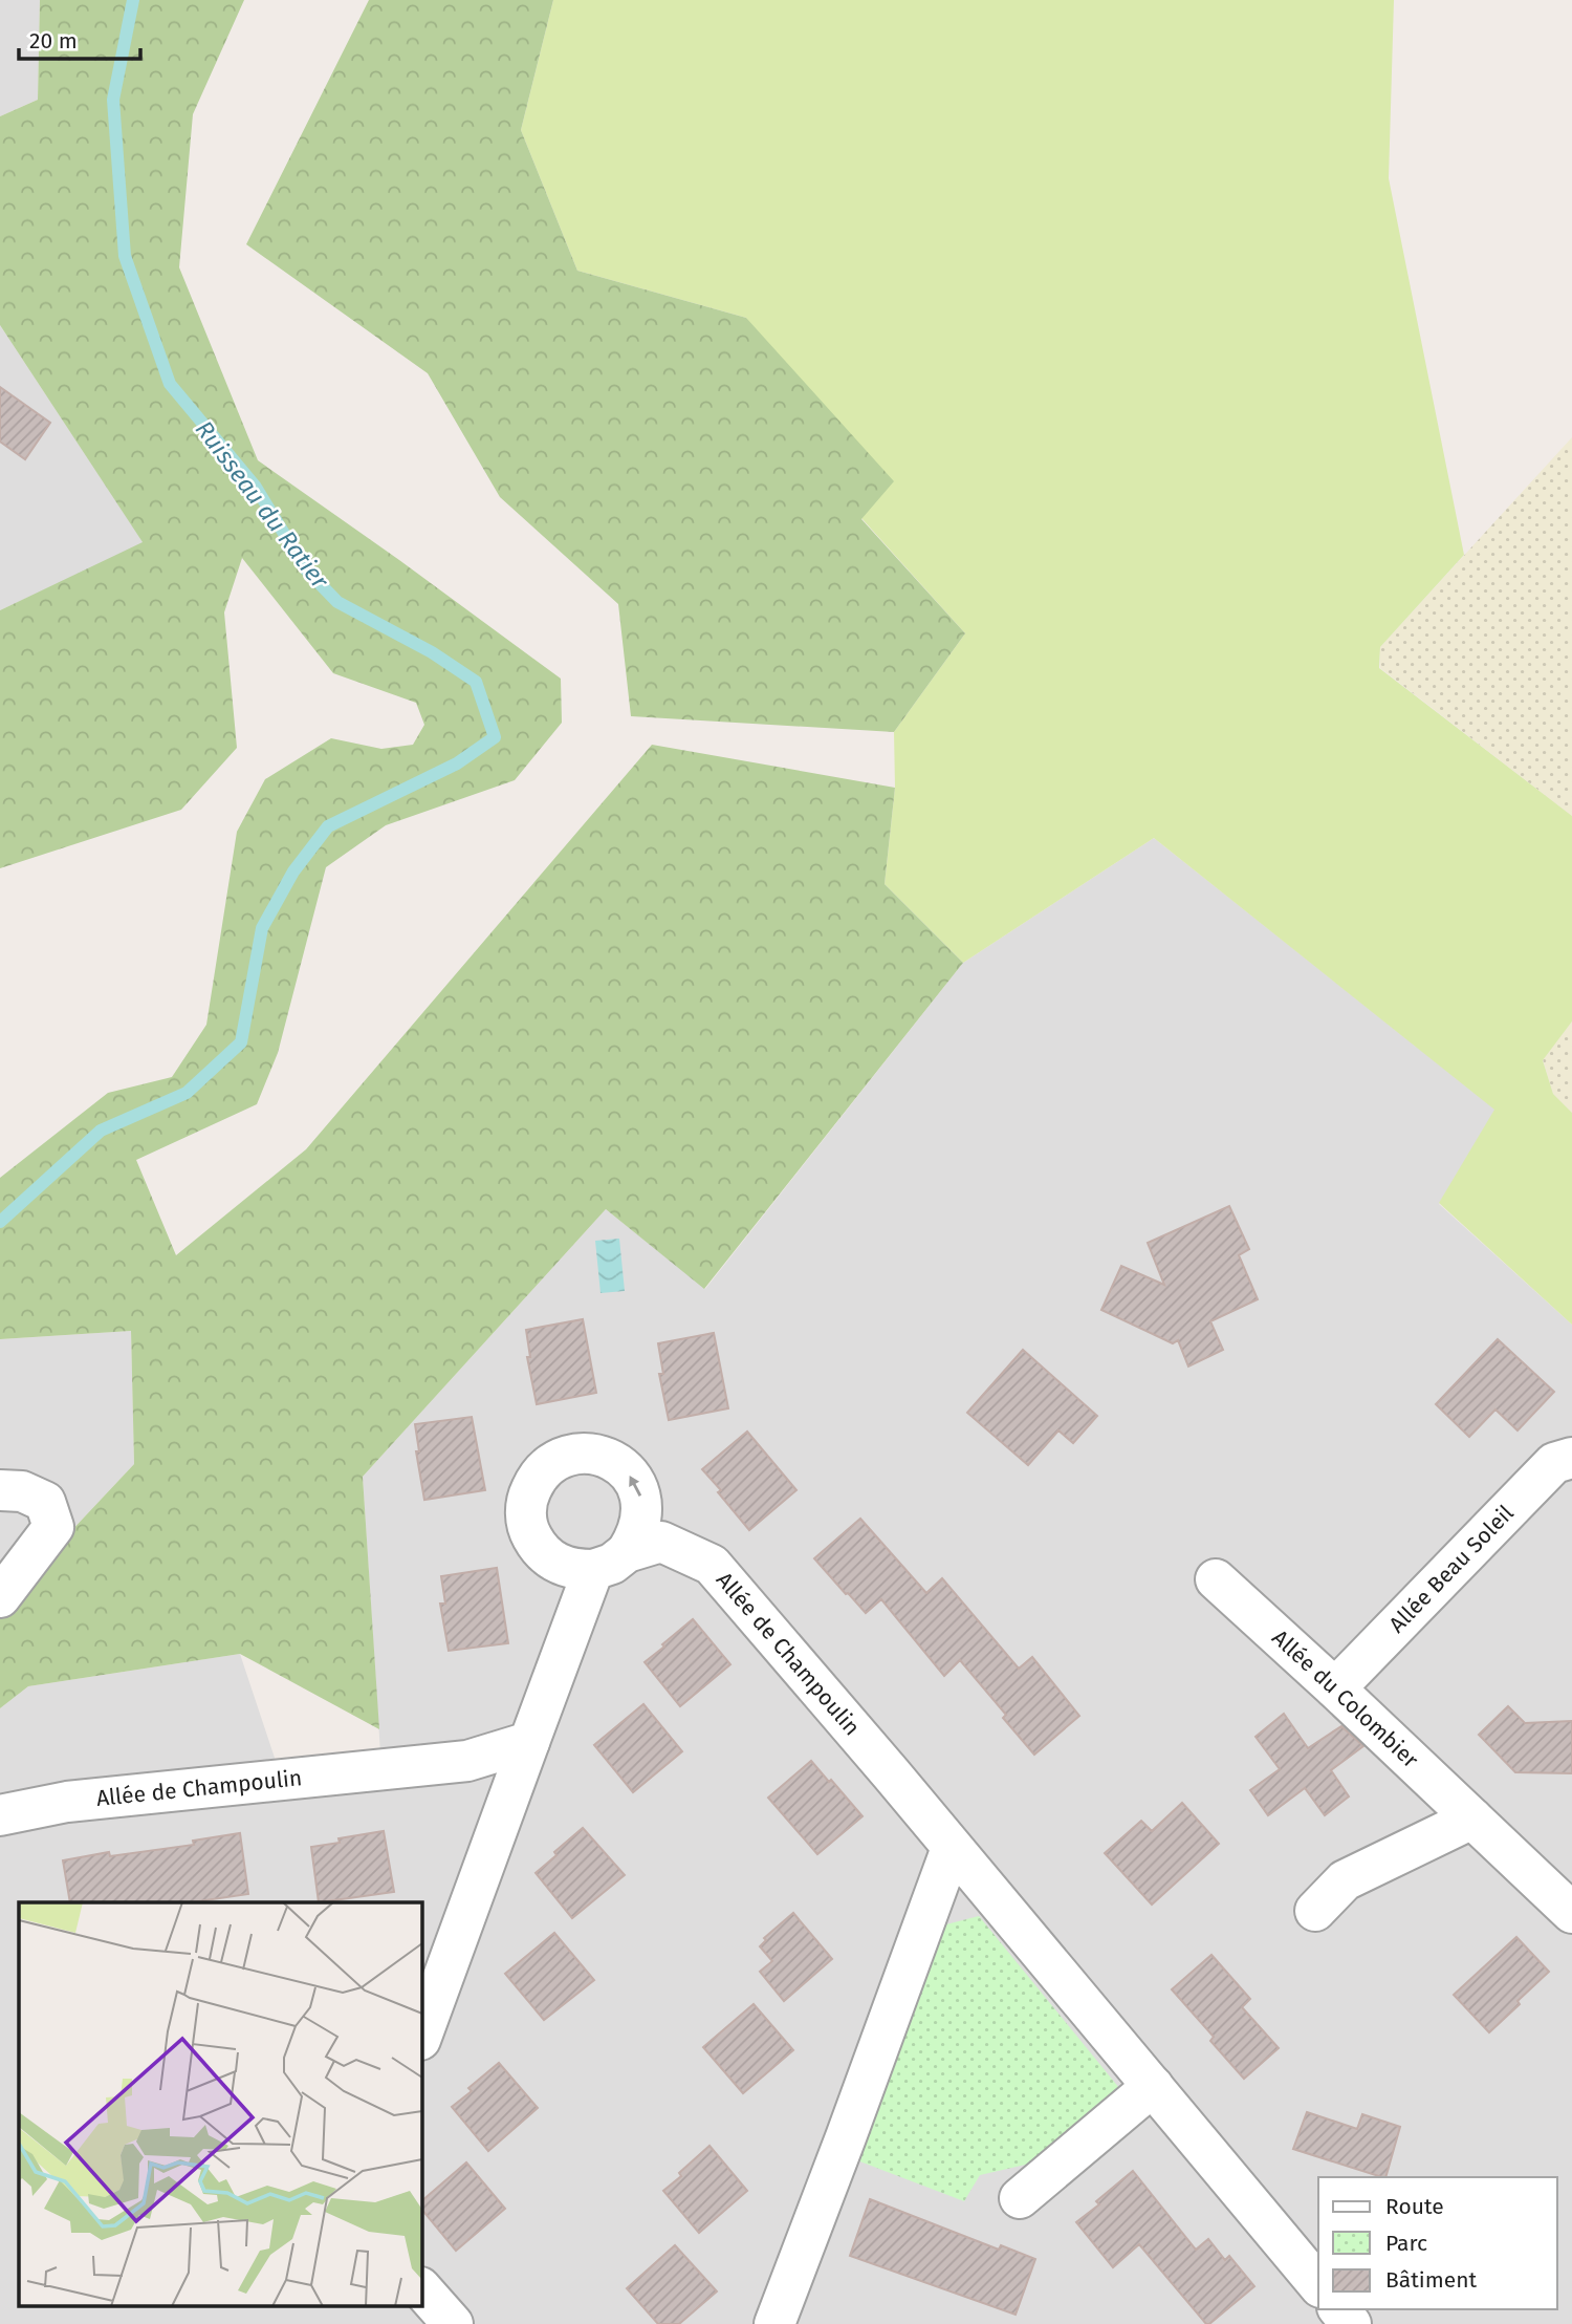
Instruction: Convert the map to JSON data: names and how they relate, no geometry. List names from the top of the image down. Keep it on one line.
{"streets":{"street":["Allée Beau Soleil","Allée de Champoulin","Allée du Colombier"]},"crossings":[["Allée Beau Soleil","Allée du Colombier"]],"water":["Ruisseau du Ratier"],"legend":["Route","Parc","Bâtiment"],"scale_bar":"20 m"}
